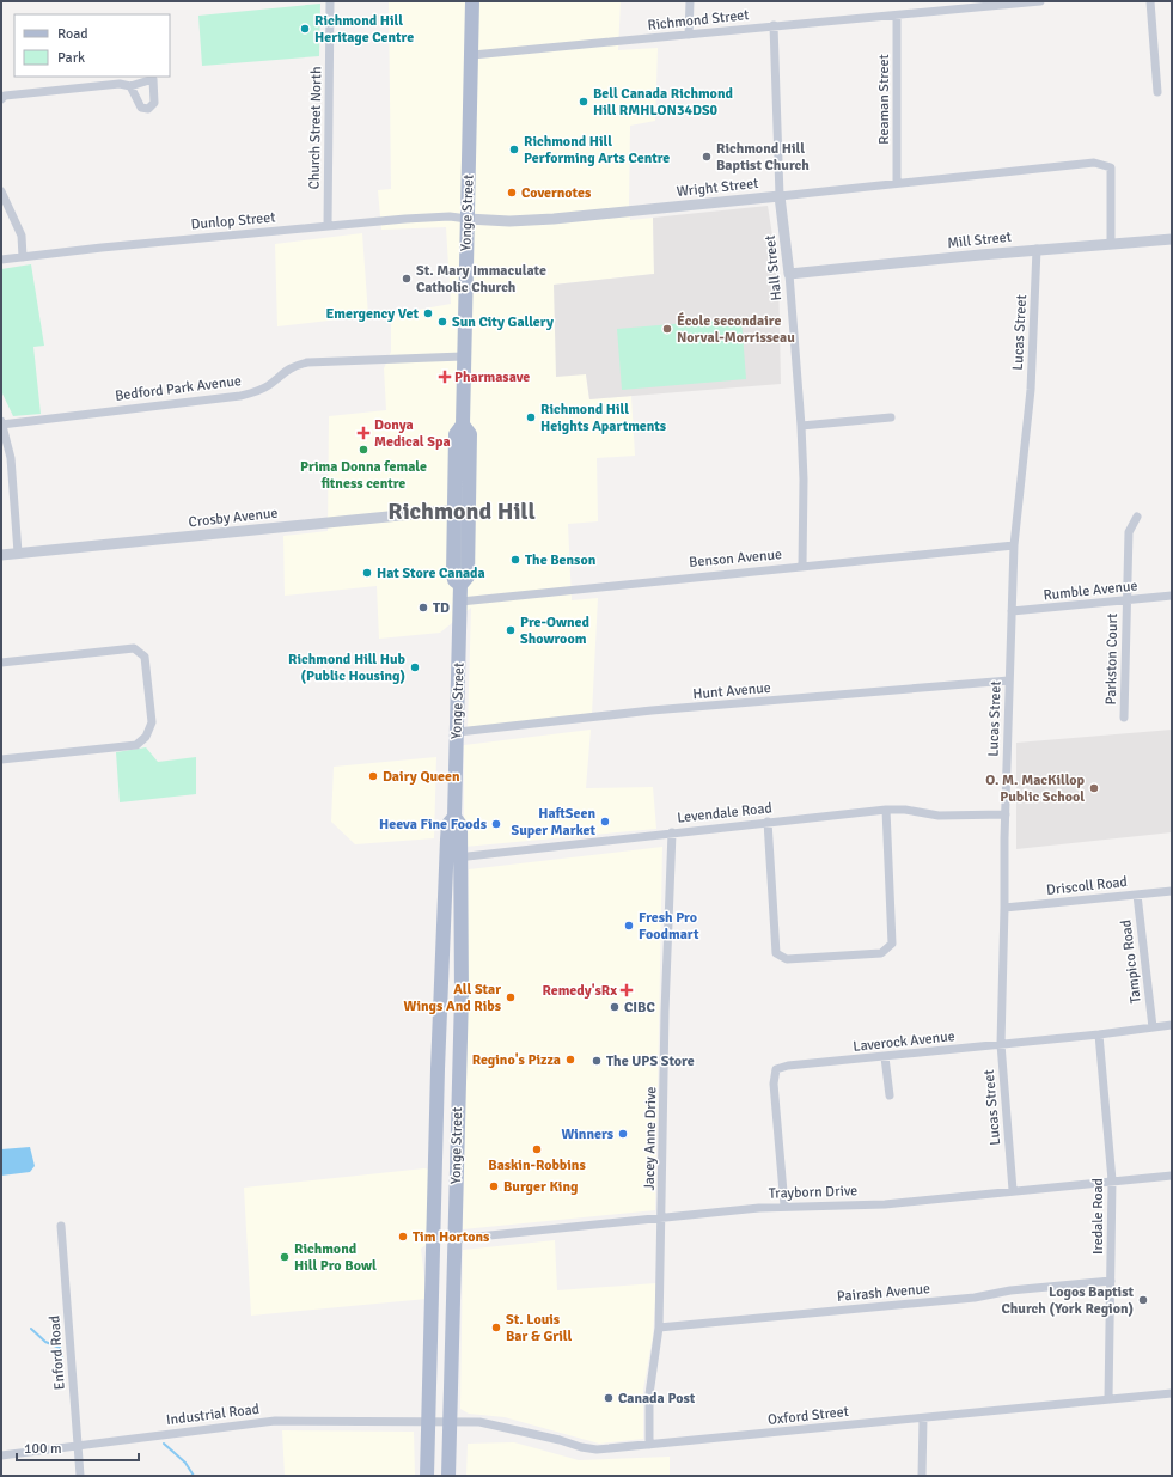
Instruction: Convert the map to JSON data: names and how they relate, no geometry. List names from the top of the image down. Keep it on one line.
{"streets":{"main road":["Yonge Street"],"street":["Richmond Street","Reaman Street","Church Street North","Wright Street","Dunlop Street","Mill Street","Hall Street","Lucas Street","Bedford Park Avenue","Crosby Avenue","Benson Avenue","Rumble Avenue","Parkston Court","Hunt Avenue","Levendale Road","Driscoll Road","Tampico Road","Laverock Avenue","Jacey Anne Drive","Trayborn Drive","Iredale Road","Pairash Avenue","Enford Road","Industrial Road","Oxford Street"]},"crossings":[["Richmond Street","Reaman Street"],["Richmond Street","Yonge Street"],["Richmond Street","Hall Street"],["Reaman Street","Wright Street"],["Church Street North","Dunlop Street"],["Wright Street","Yonge Street"],["Wright Street","Dunlop Street"],["Wright Street","Mill Street"],["Wright Street","Hall Street"],["Yonge Street","Dunlop Street"],["Yonge Street","Bedford Park Avenue"],["Yonge Street","Crosby Avenue"],["Yonge Street","Benson Avenue"],["Yonge Street","Hunt Avenue"],["Yonge Street","Levendale Road"],["Yonge Street","Trayborn Drive"],["Yonge Street","Industrial Road"],["Yonge Street","Oxford Street"],["Mill Street","Hall Street"],["Mill Street","Lucas Street"],["Hall Street","Benson Avenue"],["Lucas Street","Benson Avenue"],["Lucas Street","Rumble Avenue"],["Lucas Street","Hunt Avenue"],["Lucas Street","Levendale Road"],["Lucas Street","Driscoll Road"],["Lucas Street","Laverock Avenue"],["Lucas Street","Trayborn Drive"],["Rumble Avenue","Parkston Court"],["Levendale Road","Jacey Anne Drive"],["Driscoll Road","Tampico Road"],["Tampico Road","Laverock Avenue"],["Laverock Avenue","Trayborn Drive"],["Laverock Avenue","Iredale Road"],["Jacey Anne Drive","Trayborn Drive"],["Jacey Anne Drive","Pairash Avenue"],["Jacey Anne Drive","Oxford Street"],["Trayborn Drive","Iredale Road"],["Iredale Road","Pairash Avenue"],["Iredale Road","Oxford Street"],["Enford Road","Industrial Road"],["Industrial Road","Oxford Street"]],"districts":["Richmond Hill"],"places":{"other":["Richmond Hill Heritage Centre","Bell Canada Richmond Hill RMHLON34DS0","Richmond Hill Performing Arts Centre","Richmond Hill Baptist Church","Covernotes","St. Mary Immaculate Catholic Church","Emergency Vet","Sun City Gallery","École secondaire Norval-Morrisseau","Richmond Hill Heights Apartments","Prima Donna female fitness centre","The Benson","Hat Store Canada","TD","Pre-Owned Showroom","Richmond Hill Hub (Public Housing)","Dairy Queen","O. M. MacKillop Public School","HaftSeen Super Market","Heeva Fine Foods","Fresh Pro Foodmart","All Star Wings And Ribs","CIBC","Regino's Pizza","The UPS Store","Winners","Baskin-Robbins","Burger King","Tim Hortons","Richmond Hill Pro Bowl","Logos Baptist Church (York Region)","St. Louis Bar & Grill","Canada Post"],"health":["Pharmasave","Donya Medical Spa","Remedy'sRx"]},"legend":["Road","Park"],"scale_bar":"100 m"}
